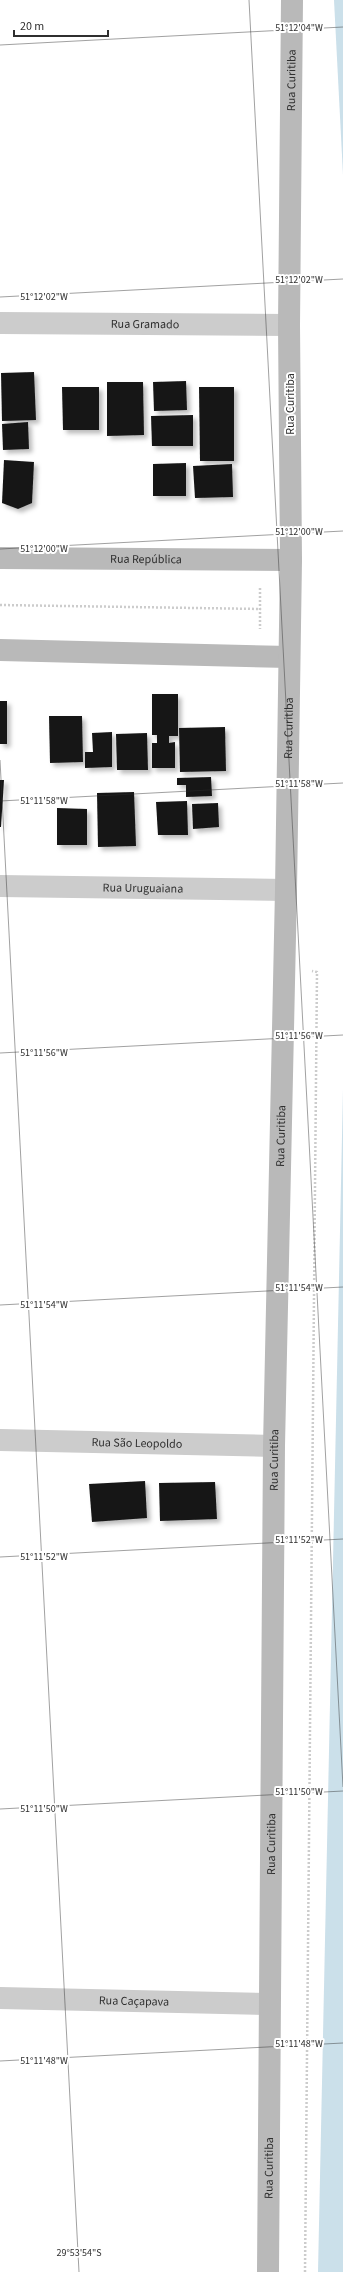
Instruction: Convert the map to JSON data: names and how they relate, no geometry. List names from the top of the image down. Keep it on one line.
{"streets":{"street":["Rua Curitiba","Rua Gramado","Rua República","Rua Uruguaiana","Rua São Leopoldo","Rua Caçapava"]},"crossings":[["Rua Curitiba","Rua Gramado"],["Rua Curitiba","Rua República"],["Rua Curitiba","Rua Uruguaiana"],["Rua Curitiba","Rua São Leopoldo"],["Rua Curitiba","Rua Caçapava"]],"scale_bar":"20 m","coordinates":["51°12'04\"W","51°12'02\"W","51°12'00\"W","51°11'58\"W","51°11'56\"W","51°11'54\"W","51°11'52\"W","51°11'50\"W","51°11'48\"W","29°53'54\"S"]}
